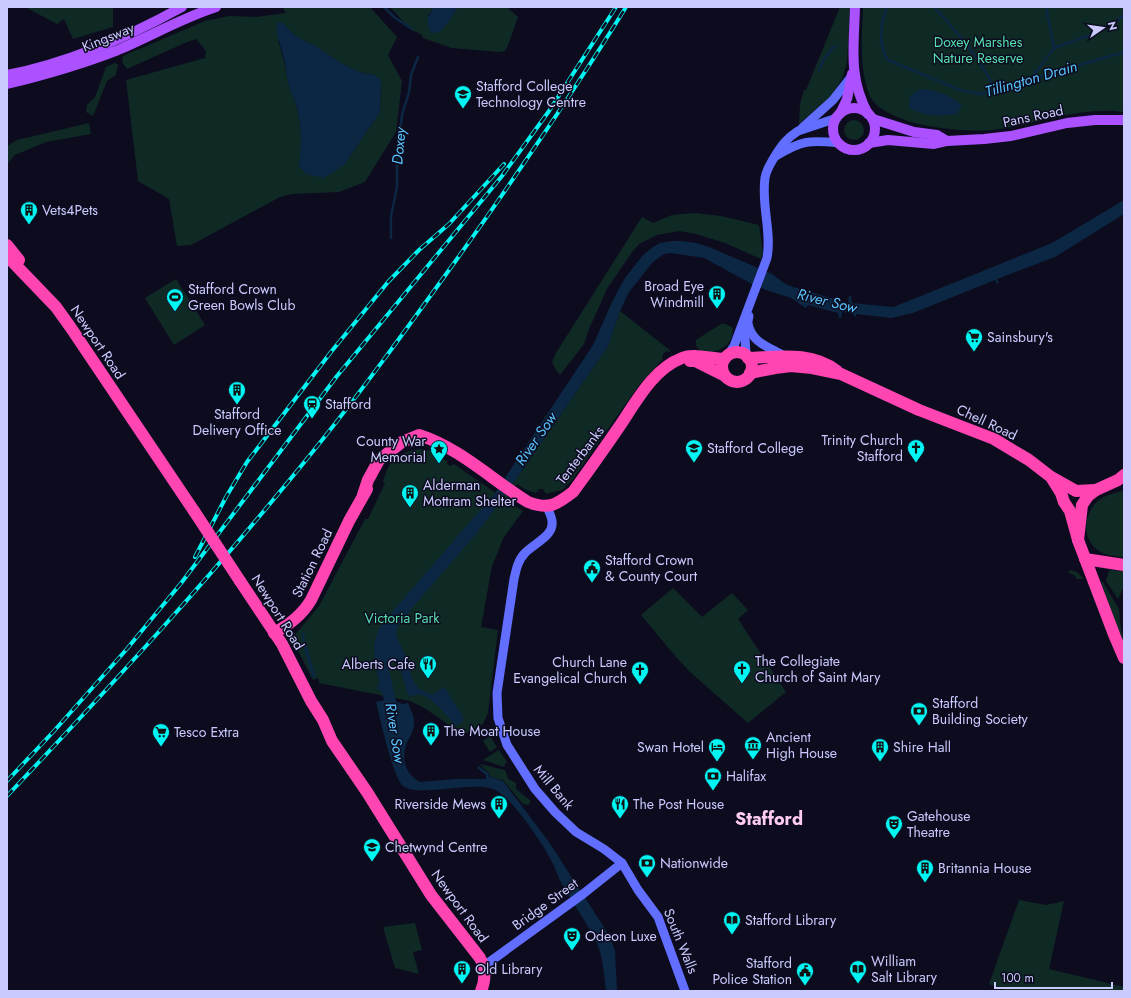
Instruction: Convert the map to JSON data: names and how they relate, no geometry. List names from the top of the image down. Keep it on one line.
{"streets":{"highway":["Newport Road","Chell Road","Tenterbanks","Station Road"],"main road":["Kingsway","Pans Road"],"street":["Mill Bank","Bridge Street","South Walls"]},"crossings":[["Newport Road","Station Road"],["Newport Road","Bridge Street"],["Chell Road","Tenterbanks"],["Tenterbanks","Station Road"],["Tenterbanks","Mill Bank"],["Station Road","Mill Bank"],["Mill Bank","Bridge Street"],["Mill Bank","South Walls"],["Bridge Street","South Walls"]],"districts":["Stafford"],"water":["Tillington Drain","Doxey","River Sow"],"parks":["Doxey Marshes Nature Reserve","Victoria Park"],"places":{"school or university":["Stafford College Technology Centre","Stafford College","Chetwynd Centre"],"building":["Vets4Pets","Broad Eye Windmill","Stafford Delivery Office","Alderman Mottram Shelter","The Moat House","Shire Hall","Riverside Mews","Britannia House","Old Library"],"sports":["Stafford Crown Green Bowls Club"],"supermarket":["Sainsbury's","Tesco Extra"],"station":["Stafford"],"church":["Trinity Church Stafford","The Collegiate Church of Saint Mary","Church Lane Evangelical Church"],"place":["County War Memorial"],"public building":["Stafford Crown & County Court","Stafford Police Station"],"restaurant":["Alberts Cafe","The Post House"],"bank":["Stafford Building Society","Halifax","Nationwide"],"museum":["Ancient High House"],"hotel":["Swan Hotel"],"theatre":["Gatehouse Theatre","Odeon Luxe"],"library":["Stafford Library","William Salt Library"]},"scale_bar":"100 m","north":"right"}
